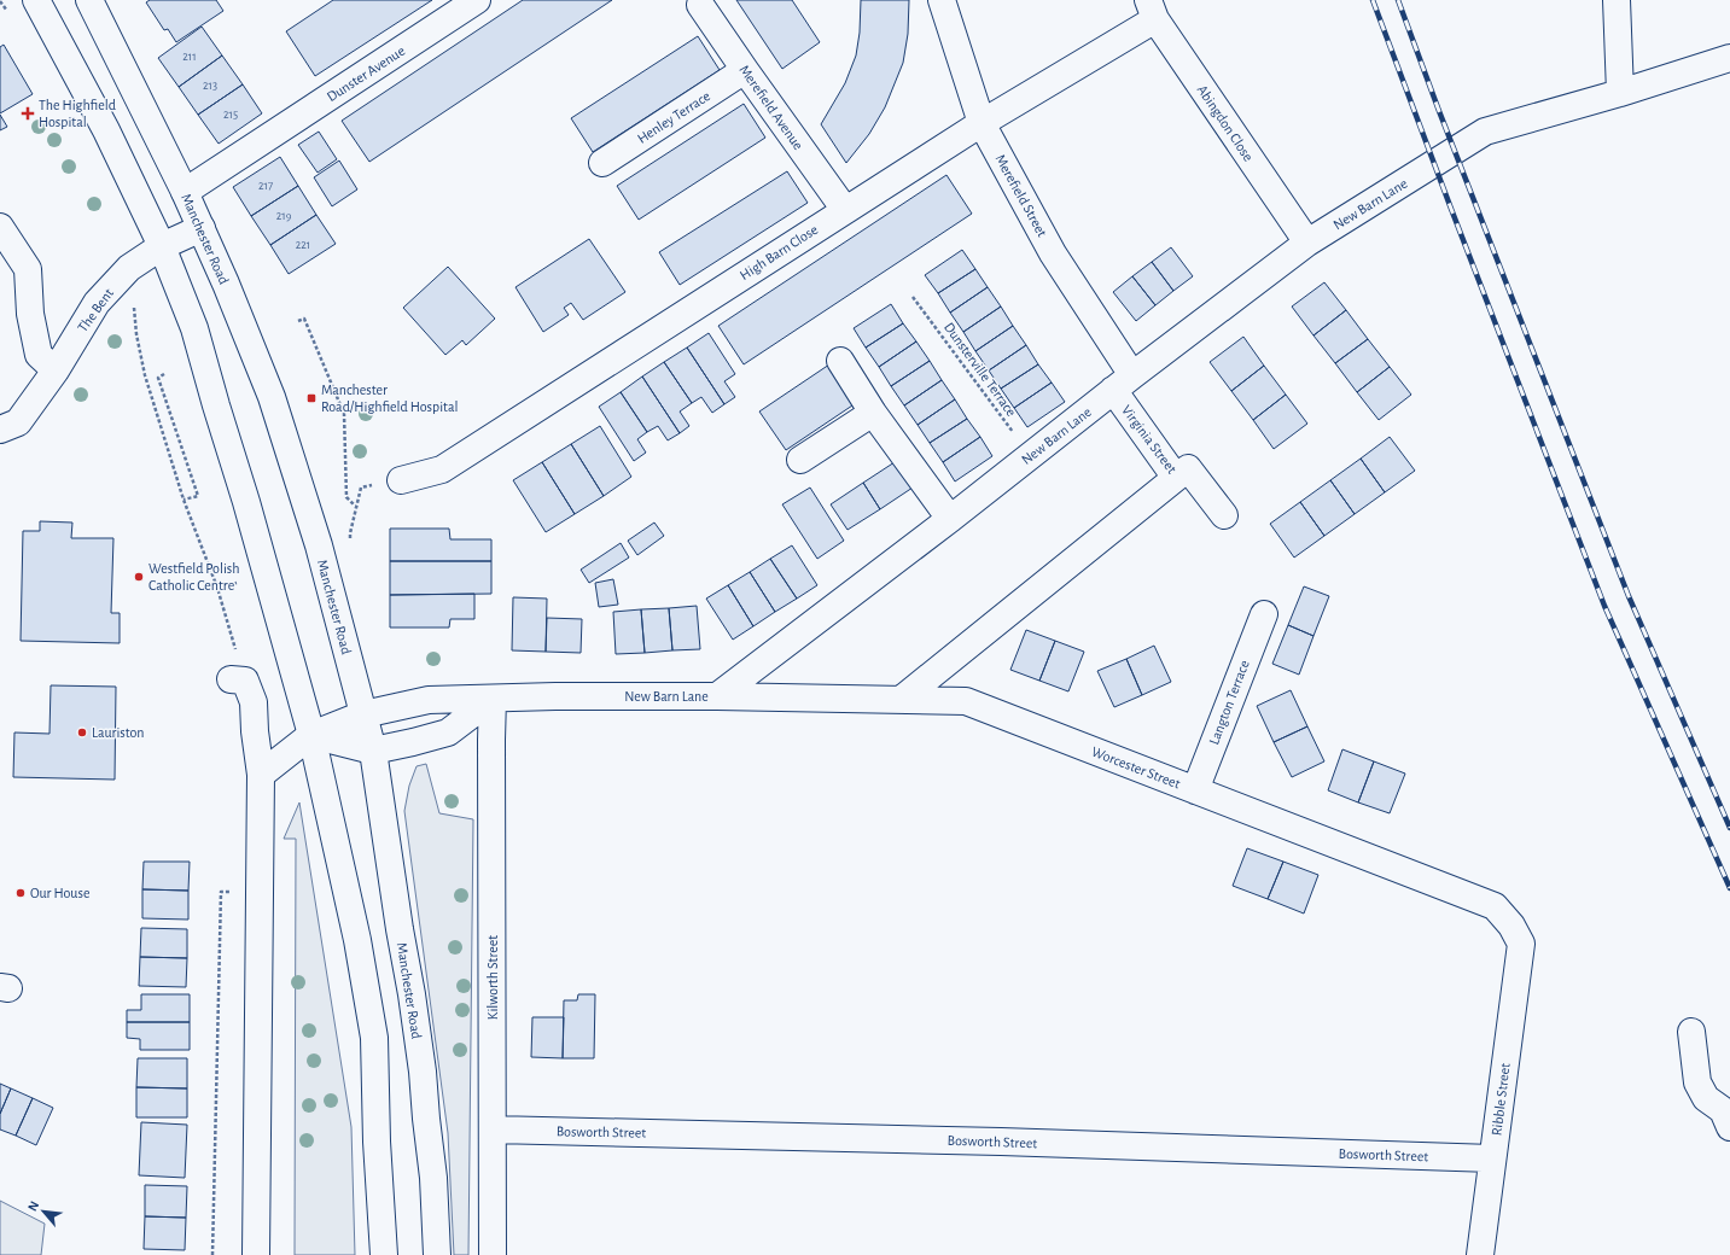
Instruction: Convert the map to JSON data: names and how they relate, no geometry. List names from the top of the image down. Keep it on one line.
{"streets":{"main road":["Dunster Avenue","Merefield Avenue","Henley Terrace","Abingdon Close","Merefield Street","New Barn Lane","Manchester Road","High Barn Close","The Bent","Virginia Street","Langton Terrace","Worcester Street","Kilworth Street","Ribble Street","Bosworth Street"],"path":["Dunsterville Terrace"]},"crossings":[["Dunster Avenue","Manchester Road"],["Merefield Avenue","Henley Terrace"],["Merefield Avenue","High Barn Close"],["Abingdon Close","New Barn Lane"],["Abingdon Close","High Barn Close"],["Merefield Street","New Barn Lane"],["Merefield Street","High Barn Close"],["Merefield Street","Virginia Street"],["New Barn Lane","Manchester Road"],["New Barn Lane","Dunsterville Terrace"],["New Barn Lane","Virginia Street"],["New Barn Lane","Worcester Street"],["New Barn Lane","Kilworth Street"],["Manchester Road","The Bent"],["Langton Terrace","Worcester Street"],["Worcester Street","Ribble Street"],["Kilworth Street","Bosworth Street"],["Ribble Street","Bosworth Street"]],"places":{"health":["The Highfield Hospital"],"transit":["Manchester Road/Highfield Hospital"],"other":["Westfield Polish Catholic Centre","Lauriston","Our House"]},"house_numbers":["211","213","215","217","219","221"],"north":"top left"}
